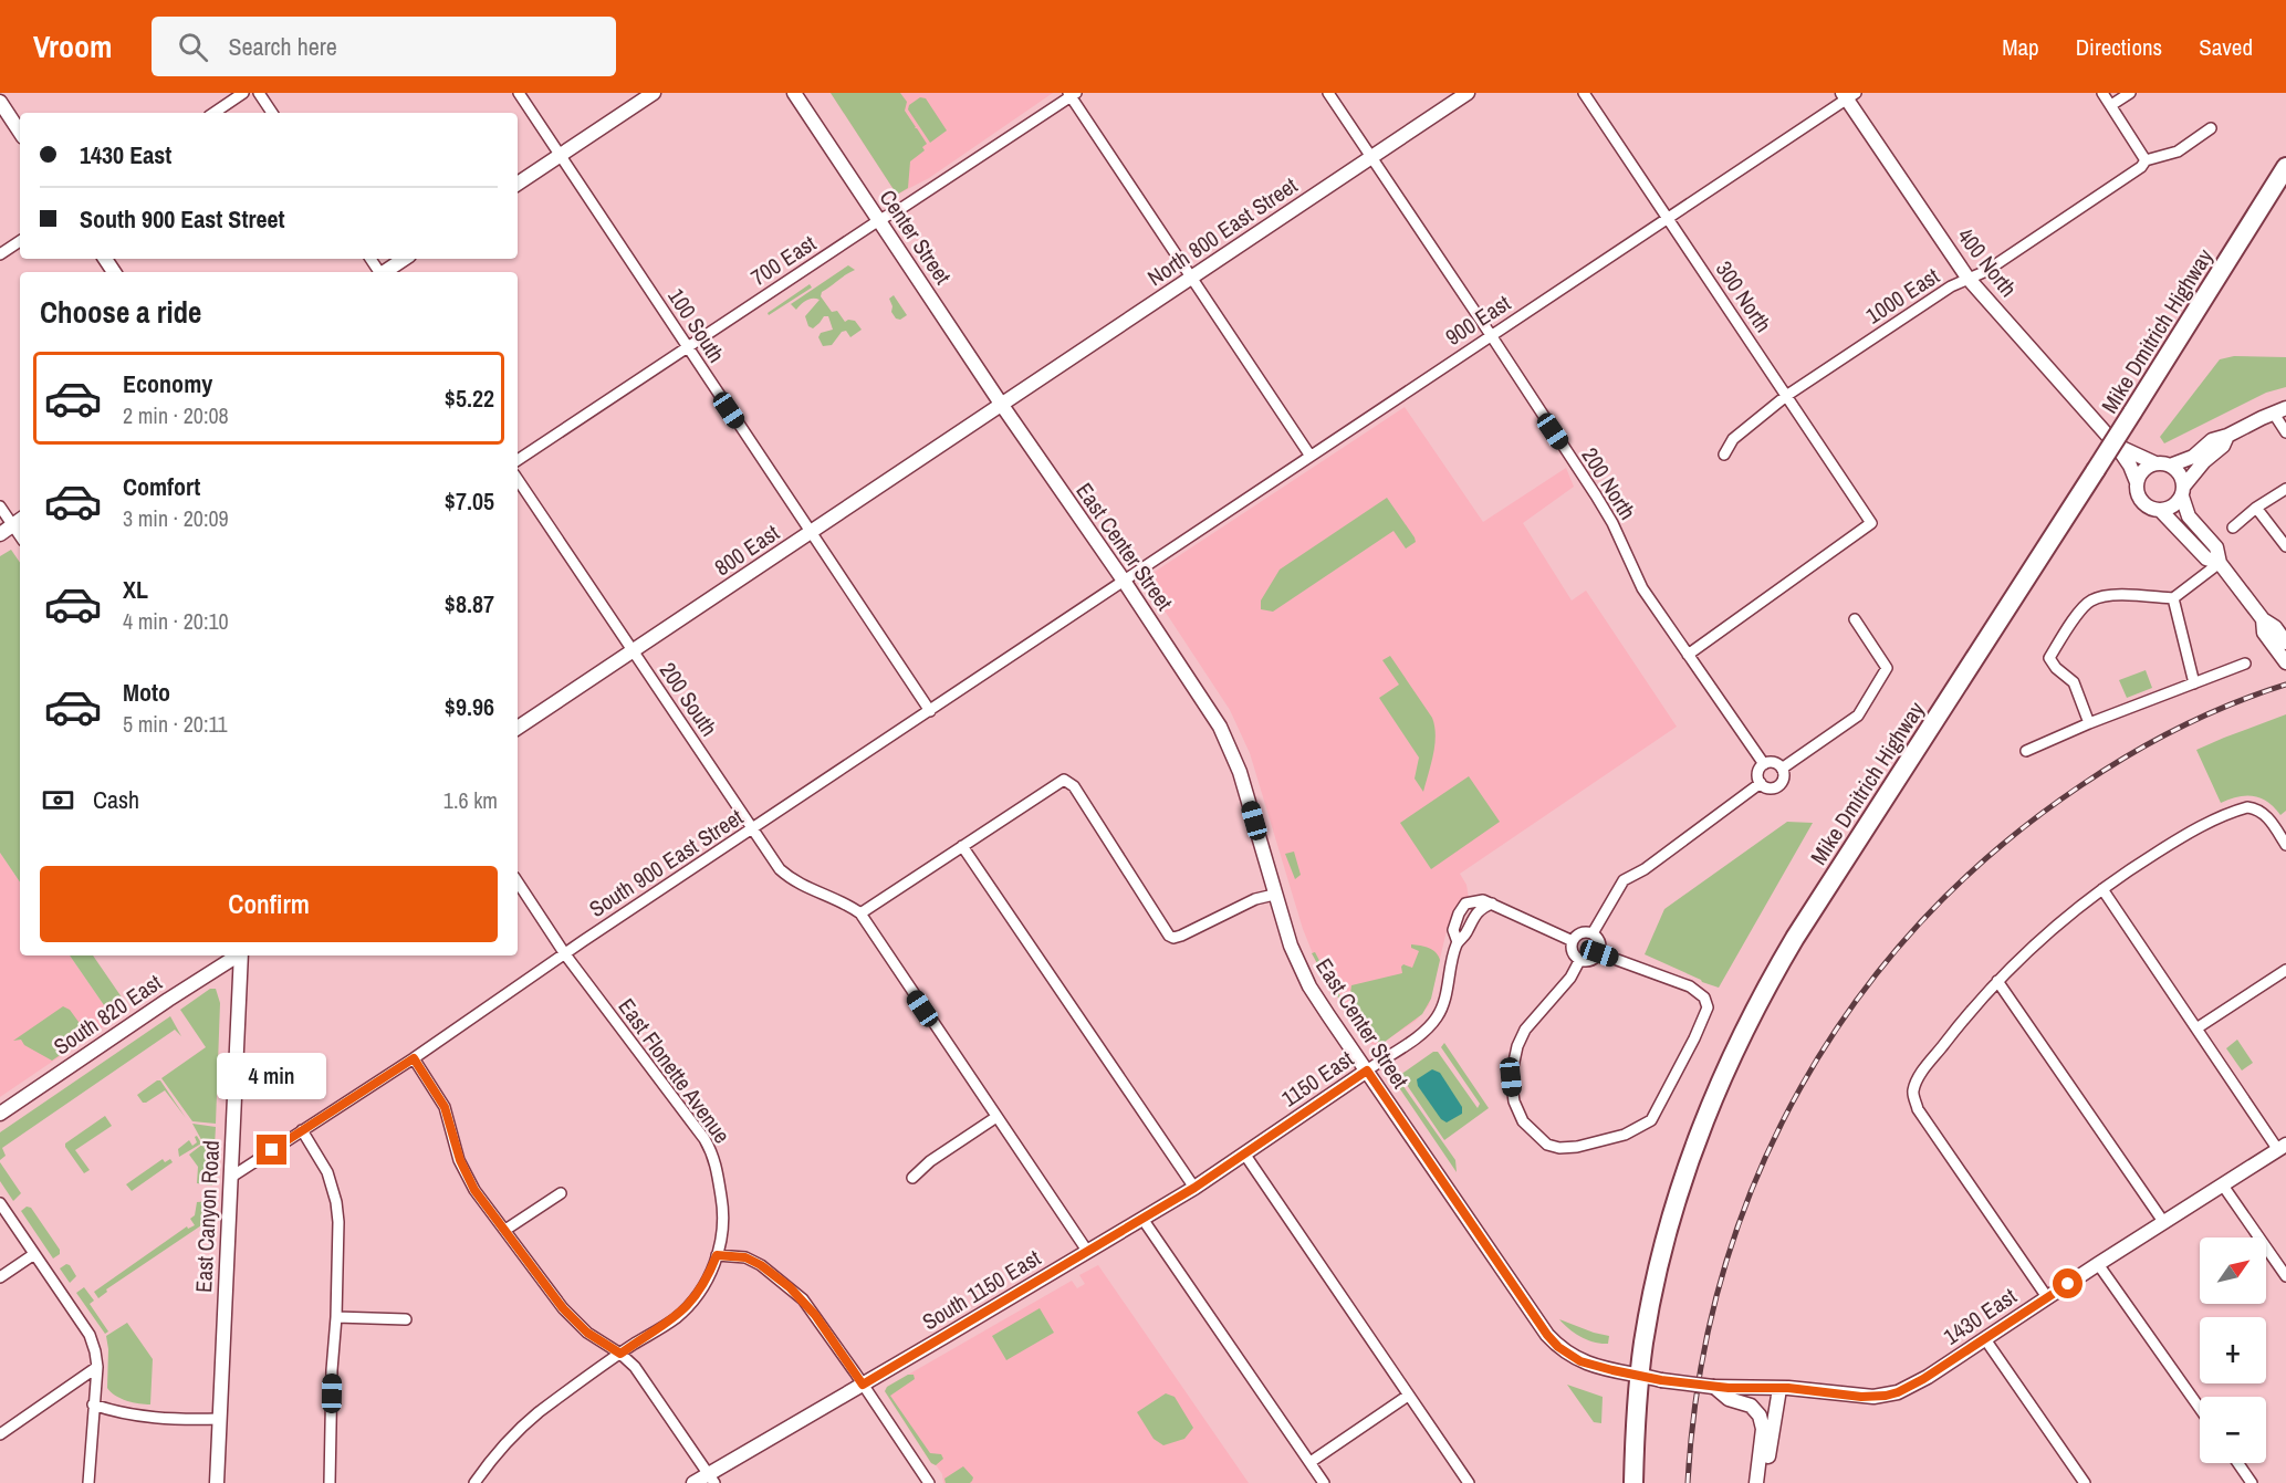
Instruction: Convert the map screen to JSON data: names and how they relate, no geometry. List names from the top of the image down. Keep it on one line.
{"streets":{"highway":["Mike Dmitrich Highway"],"street":["North 800 East Street","Center Street","700 East","400 North","1000 East","300 North","900 East","100 South","200 North","East Center Street","800 East","200 South","South 900 East Street","South 820 East","East Flonette Avenue","1150 East","East Canyon Road","South 1150 East","1430 East"]},"crossings":[["North 800 East Street","Center Street"],["North 800 East Street","200 North"],["North 800 East Street","East Center Street"],["North 800 East Street","800 East"],["Center Street","700 East"],["Center Street","East Center Street"],["Center Street","800 East"],["700 East","100 South"],["400 North","1000 East"],["400 North","900 East"],["1000 East","300 North"],["300 North","900 East"],["300 North","200 North"],["900 East","200 North"],["900 East","East Center Street"],["900 East","South 900 East Street"],["100 South","800 East"],["100 South","South 900 East Street"],["Mike Dmitrich Highway","East Center Street"],["East Center Street","800 East"],["East Center Street","South 900 East Street"],["East Center Street","1150 East"],["East Center Street","1430 East"],["800 East","200 South"],["200 South","South 900 East Street"],["South 900 East Street","East Flonette Avenue"],["South 900 East Street","East Canyon Road"],["1150 East","South 1150 East"]],"north":"top right","page":{"header":"Vroom","search":"Search here","nav":["Map","Directions","Saved"],"banner":["1430 East","South 900 East Street"],"heading":"Choose a ride","list":[{"name":"Economy","note":"2 min · 20:08","value":"$5.22"},{"name":"Comfort","note":"3 min · 20:09","value":"$7.05"},{"name":"XL","note":"4 min · 20:10","value":"$8.87"},{"name":"Moto","note":"5 min · 20:11","value":"$9.96"}],"pay":["Cash","1.6 km"],"buttons":"Confirm","bubble":"4 min","map_buttons":["+","−"]}}
